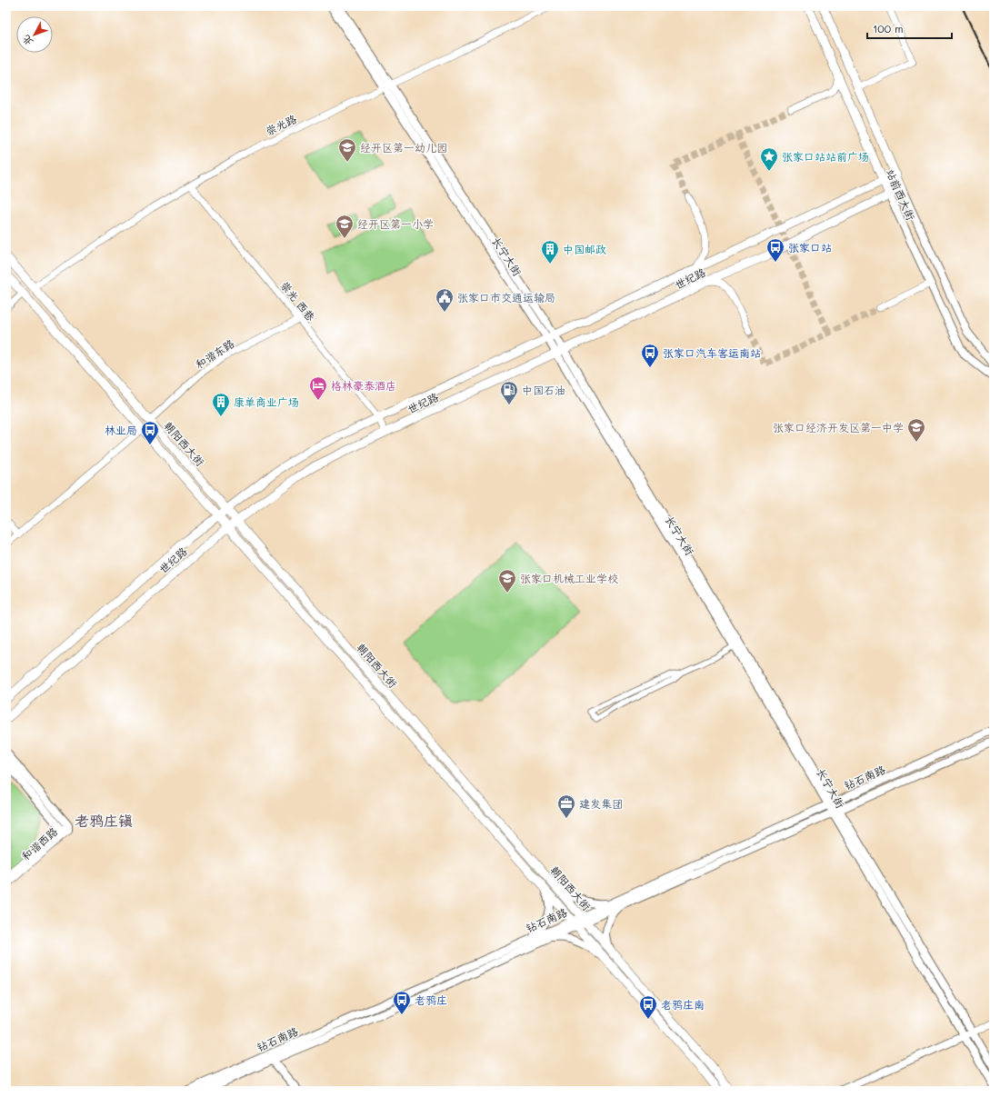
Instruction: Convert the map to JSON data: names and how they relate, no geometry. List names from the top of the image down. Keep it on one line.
{"streets":{"main road":["站前西大街","长宁大街","世纪路","朝阳西大街","钻石南路"],"street":["崇光路","崇光 西巷","和谐东路","和谐西路"]},"crossings":[["崇光路","长宁大街"],["崇光路","崇光 西巷"],["崇光路","朝阳西大街"],["站前西大街","世纪路"],["长宁大街","世纪路"],["长宁大街","钻石南路"],["世纪路","崇光 西巷"],["世纪路","朝阳西大街"],["崇光 西巷","和谐东路"],["和谐东路","朝阳西大街"],["朝阳西大街","钻石南路"]],"districts":["老鸦庄镇"],"places":{"school or university":["经开区第一幼儿园","经开区第一小学","张家口经济开发区第一中学","张家口机械工业学校"],"place":["张家口站站前广场"],"bus stop":["张家口站","张家口汽车客运南站","林业局","老鸦庄","老鸦庄南"],"building":["中国邮政","康单商业广场"],"public building":["张家口市交通运输局"],"hotel":["格林豪泰酒店"],"fuel station":["中国石油"],"office":["建发集团"]},"scale_bar":"100 m","north":"bottom left"}
